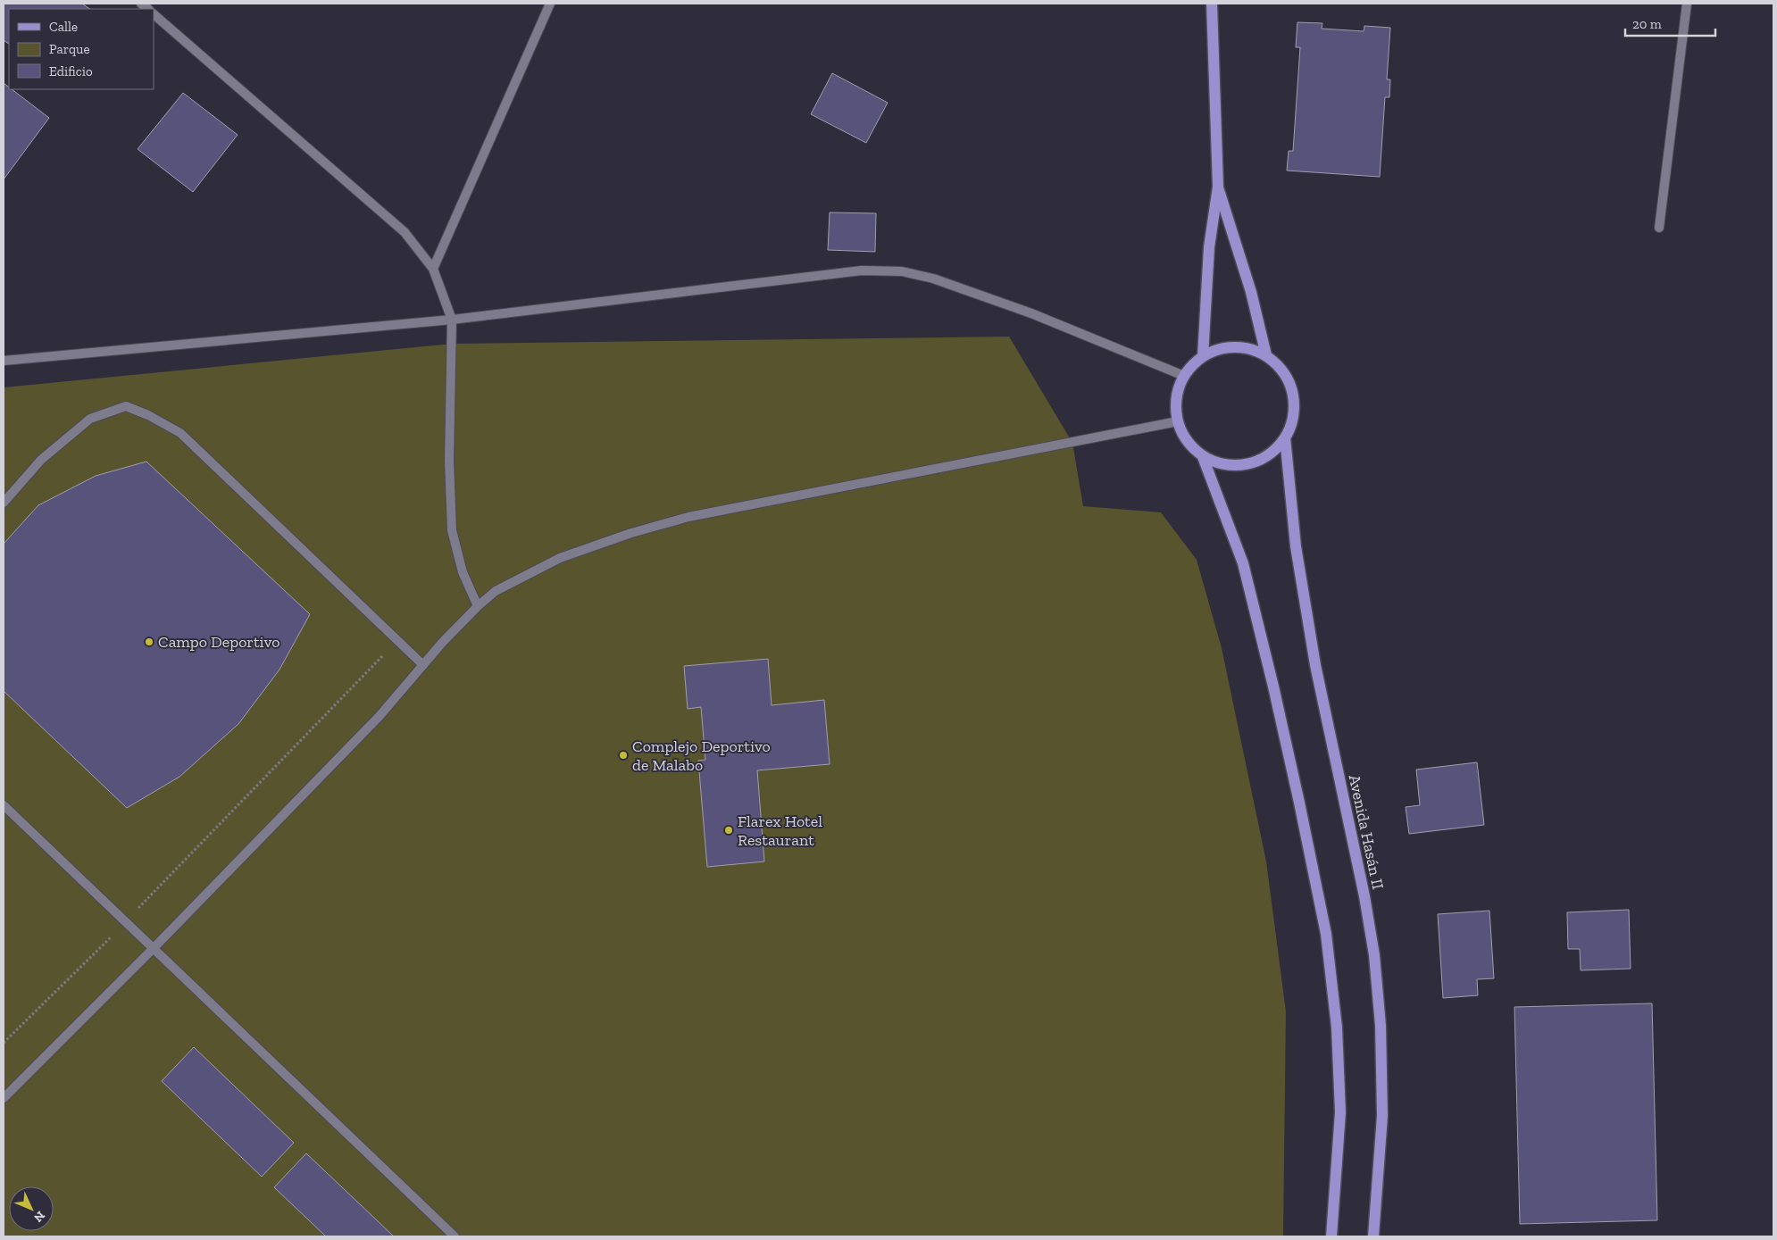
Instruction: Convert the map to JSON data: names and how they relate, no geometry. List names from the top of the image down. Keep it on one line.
{"streets":{"main road":["Avenida Hasán II"]},"places":["Campo Deportivo","Complejo Deportivo de Malabo","Flarex Hotel Restaurant"],"legend":["Calle","Parque","Edificio"],"scale_bar":"20 m","north":"bottom right"}
